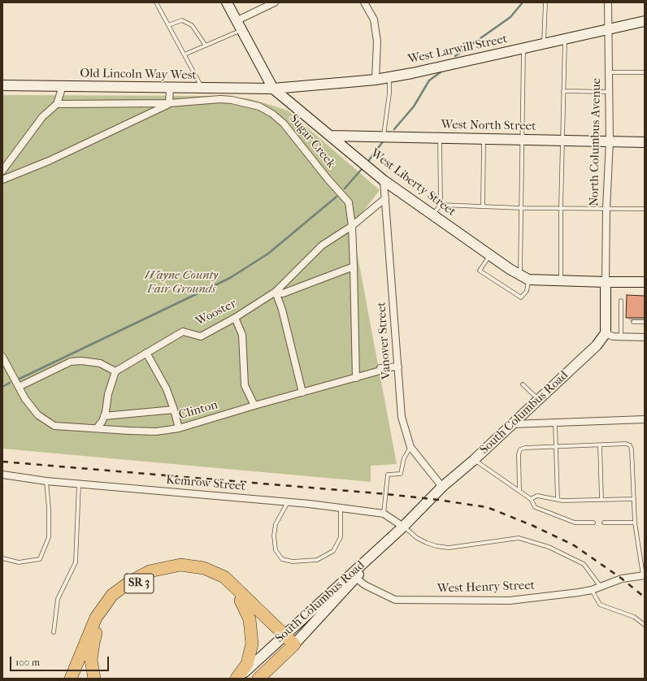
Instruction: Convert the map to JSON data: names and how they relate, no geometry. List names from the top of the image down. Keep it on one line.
{"streets":{"highway":["South Columbus Road","SR 3"],"main road":["West Larwill Street","Old Lincoln Way West","West North Street","West Liberty Street"],"street":["Sugar Creek","North Columbus Avenue","Wooster","Vanover Street","Clinton","Kemrow Street","West Henry Street"]},"crossings":[["West Larwill Street","Old Lincoln Way West"],["West Larwill Street","North Columbus Avenue"],["West Larwill Street","West Liberty Street"],["Old Lincoln Way West","West Liberty Street"],["West North Street","North Columbus Avenue"],["West North Street","West Liberty Street"],["Sugar Creek","Wooster"],["Sugar Creek","Clinton"],["West Liberty Street","Vanover Street"],["Wooster","Vanover Street"],["Vanover Street","Clinton"],["Vanover Street","South Columbus Road"],["South Columbus Road","Kemrow Street"],["South Columbus Road","SR 3"],["South Columbus Road","West Henry Street"]],"parks":["Wayne County Fair Grounds"],"scale_bar":"100 m"}
